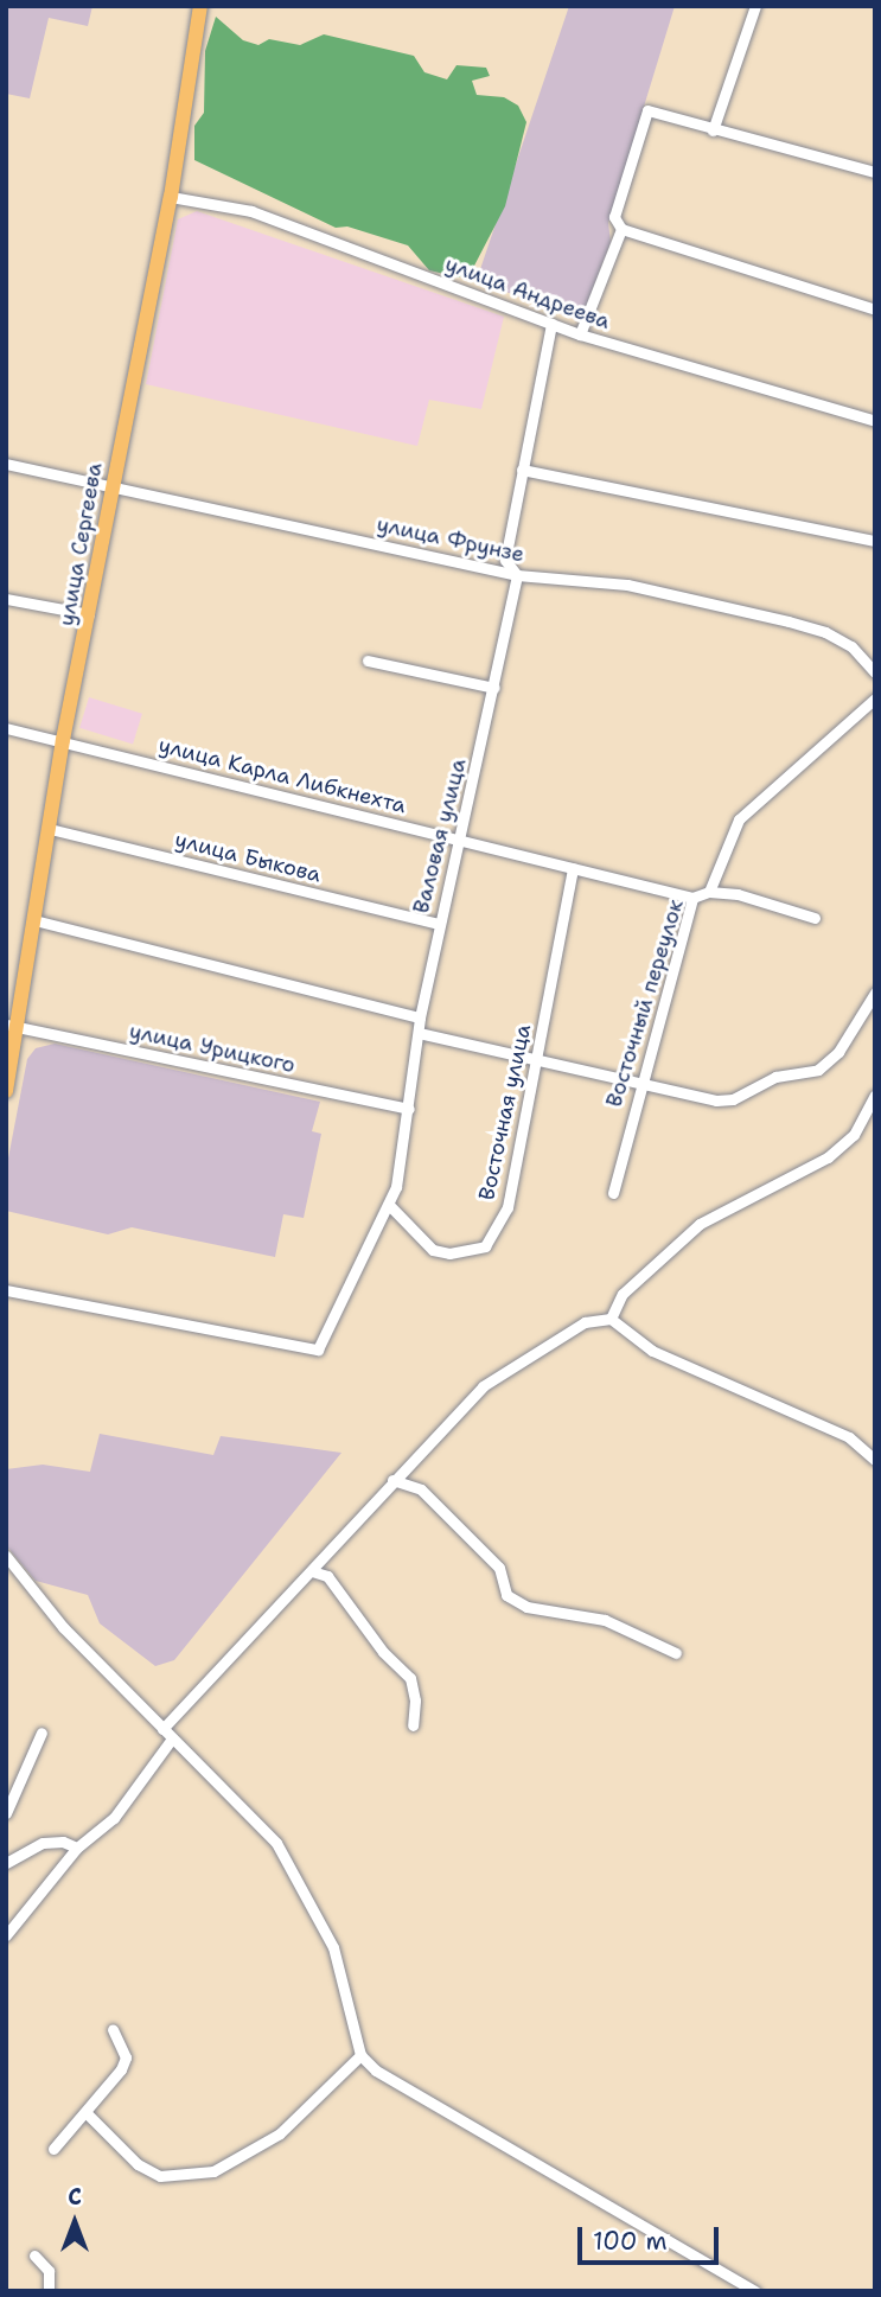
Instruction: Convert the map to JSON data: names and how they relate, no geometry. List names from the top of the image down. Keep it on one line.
{"streets":{"main road":["улица Сергеева"],"street":["улица Андреева","улица Фрунзе","улица Карла Либкнехта","Валовая улица","улица Быкова","Восточный переулок","улица Урицкого","Восточная улица"]},"crossings":[["улица Андреева","улица Сергеева"],["улица Андреева","Валовая улица"],["улица Фрунзе","улица Сергеева"],["улица Фрунзе","Валовая улица"],["улица Сергеева","улица Карла Либкнехта"],["улица Сергеева","улица Быкова"],["улица Сергеева","улица Урицкого"],["улица Карла Либкнехта","Валовая улица"],["улица Карла Либкнехта","Восточный переулок"],["улица Карла Либкнехта","Восточная улица"],["Валовая улица","улица Быкова"],["Валовая улица","улица Урицкого"],["Валовая улица","Восточная улица"]],"scale_bar":"100 m","north":"top"}
